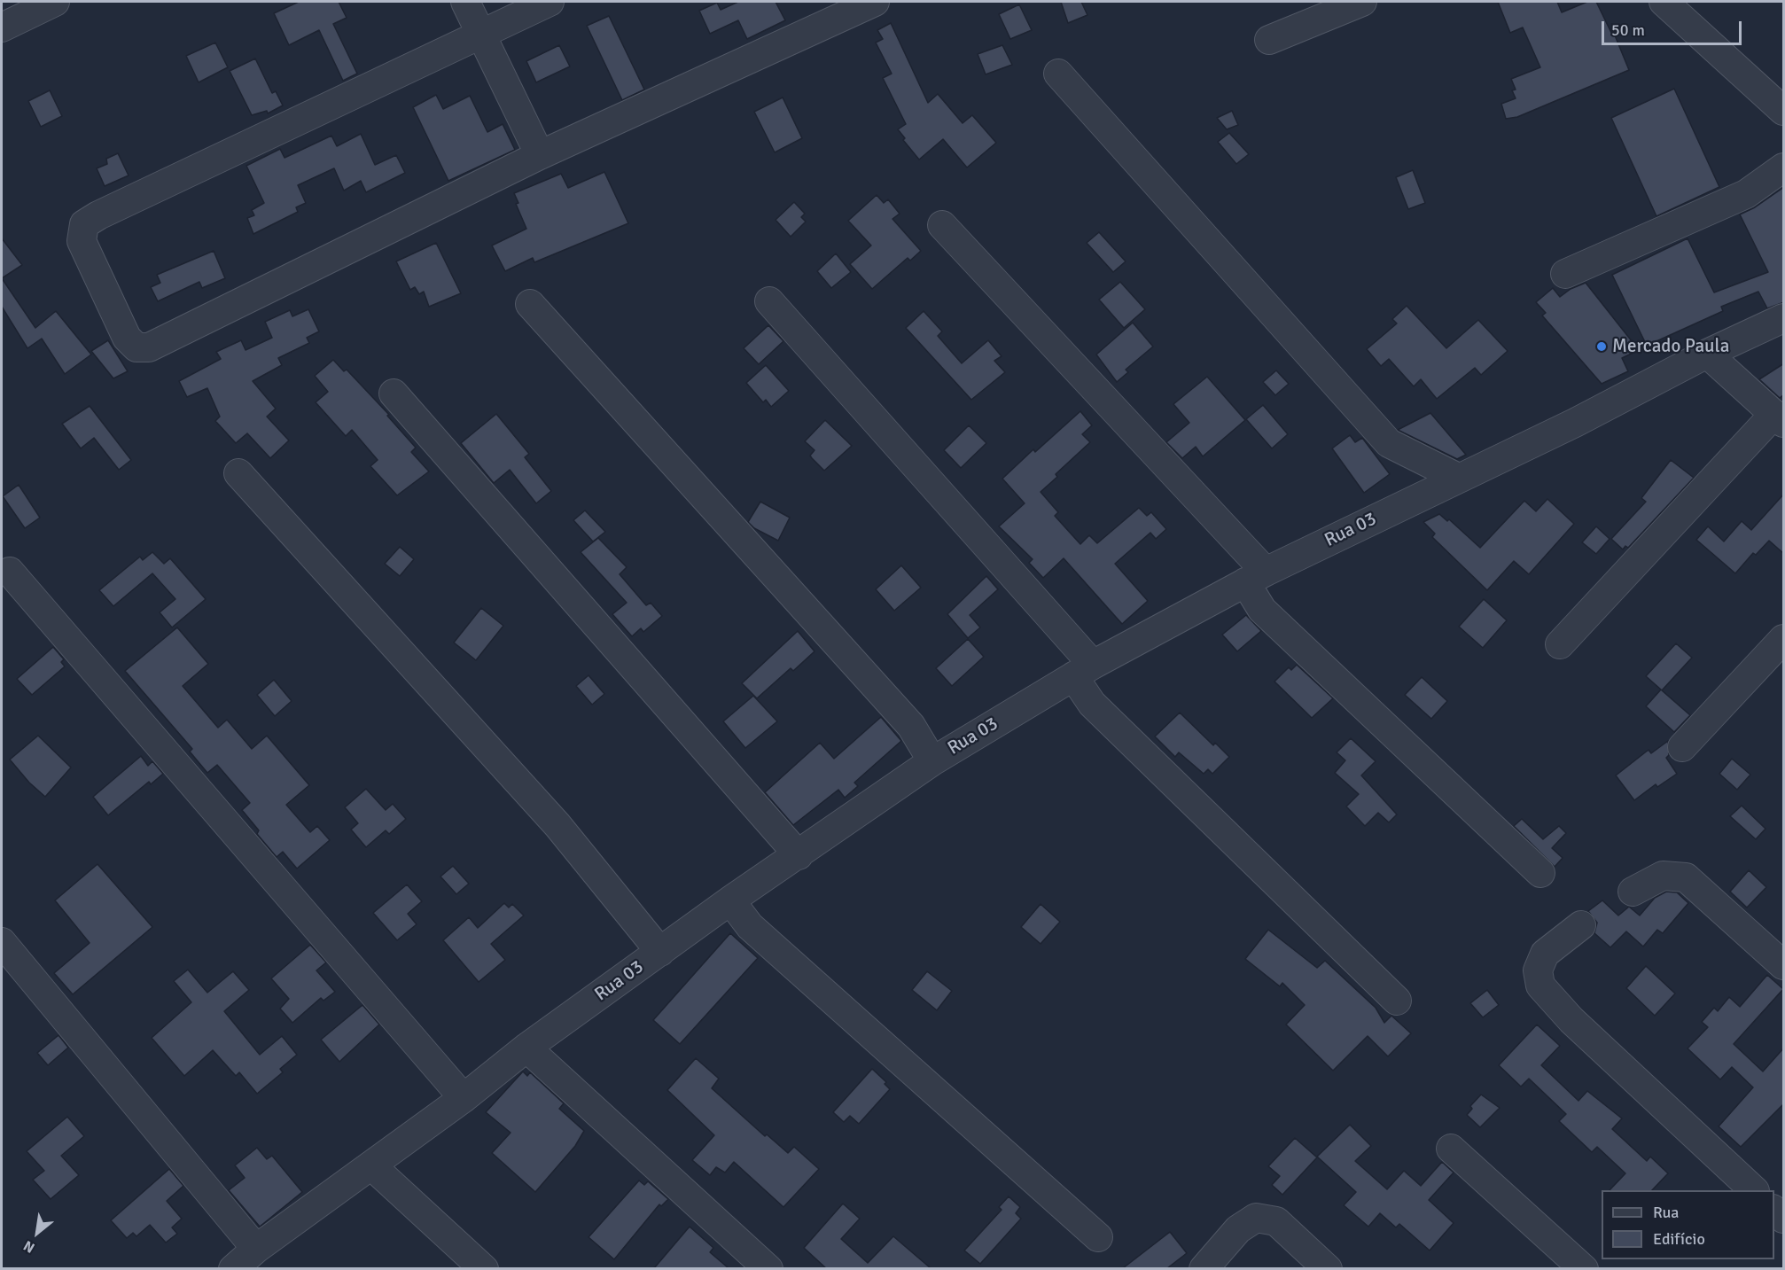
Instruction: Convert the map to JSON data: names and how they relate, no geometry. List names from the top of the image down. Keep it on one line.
{"streets":{"street":["Rua 03"]},"places":["Mercado Paula"],"legend":["Rua","Edifício"],"scale_bar":"50 m","north":"bottom left"}
